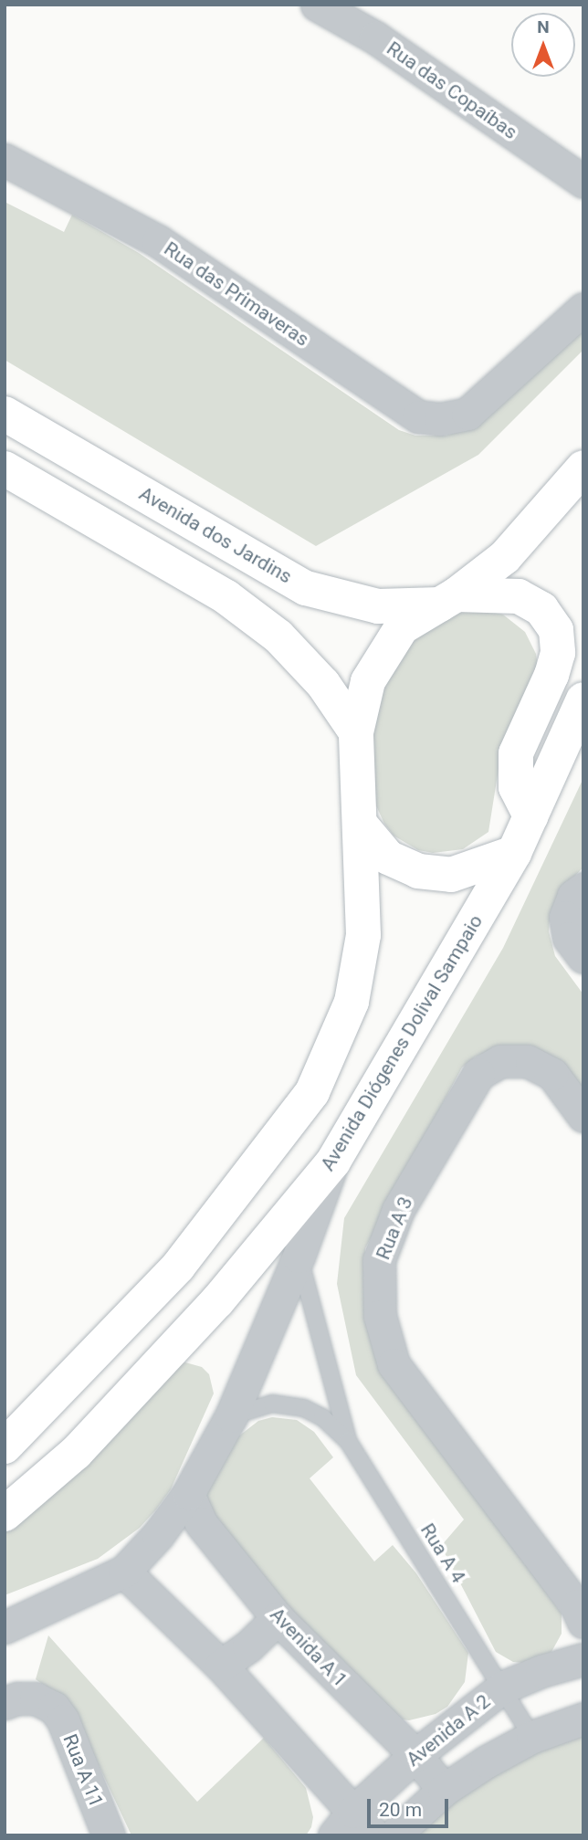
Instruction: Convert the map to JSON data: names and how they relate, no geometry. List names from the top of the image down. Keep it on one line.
{"streets":{"street":["Rua das Copaíbas","Rua das Primaveras","Avenida dos Jardins","Avenida Diógenes Dolival Sampaio","Rua A 3","Avenida A 1","Avenida A 2","Rua A 11"],"lane":["Rua A 4"]},"crossings":[["Avenida dos Jardins","Avenida Diógenes Dolival Sampaio"],["Rua A 4","Avenida A 2"],["Avenida A 1","Avenida A 2"]],"scale_bar":"20 m","north":"top"}
